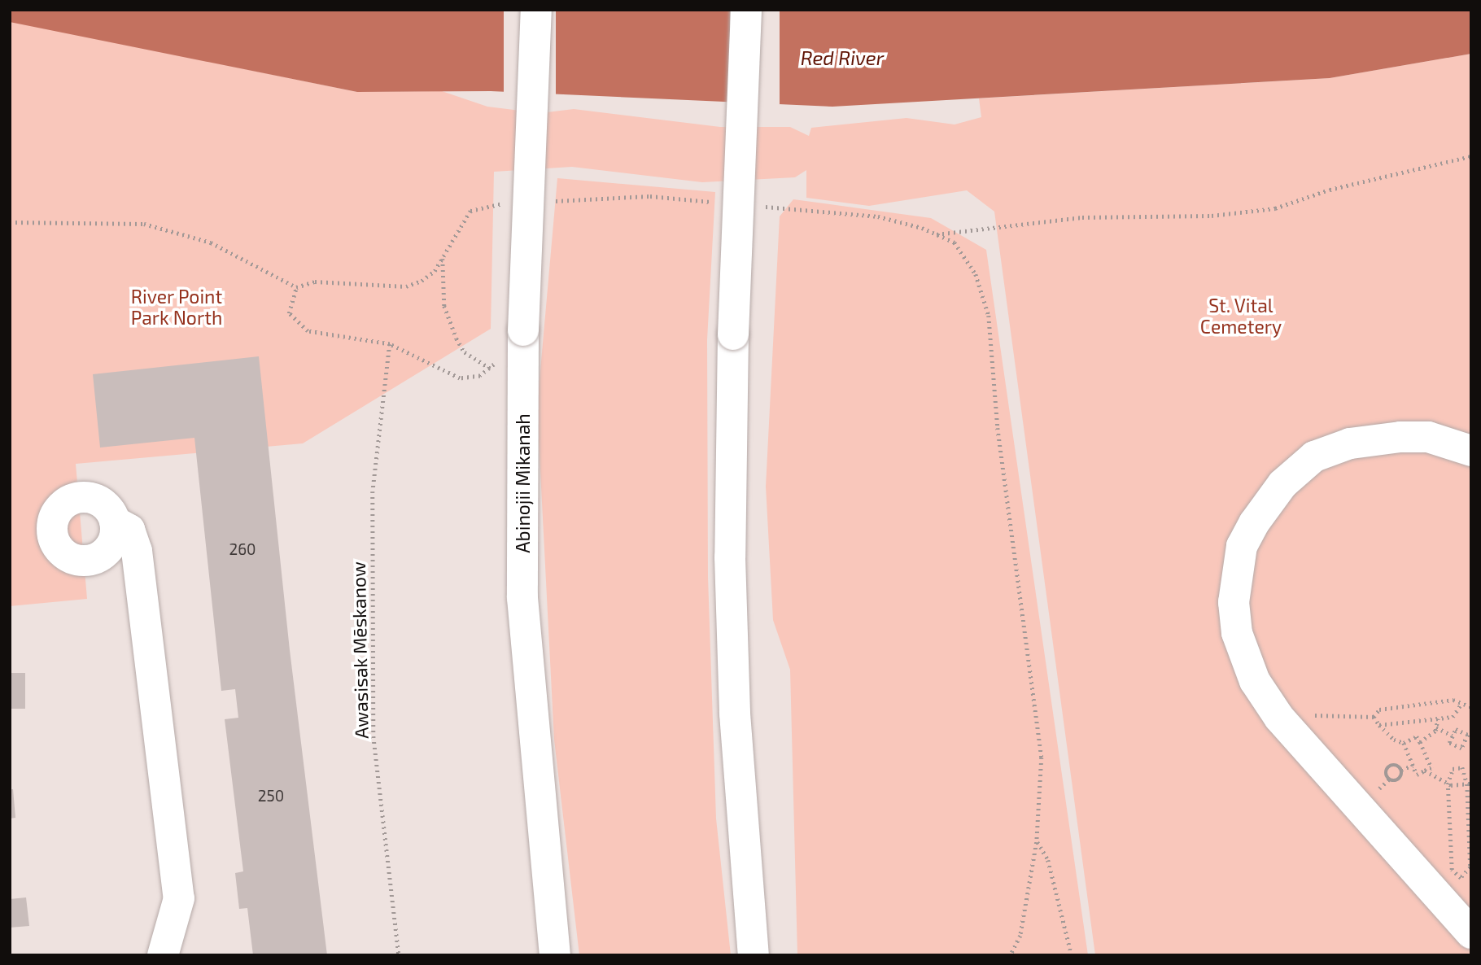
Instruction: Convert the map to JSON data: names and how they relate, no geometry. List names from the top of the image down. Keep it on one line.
{"streets":{"main road":["Abinojii Mikanah"],"path":["Awasisak Mēskanow"]},"water":["Red River"],"parks":["River Point Park North","St. Vital Cemetery"],"house_numbers":["260","250"]}
